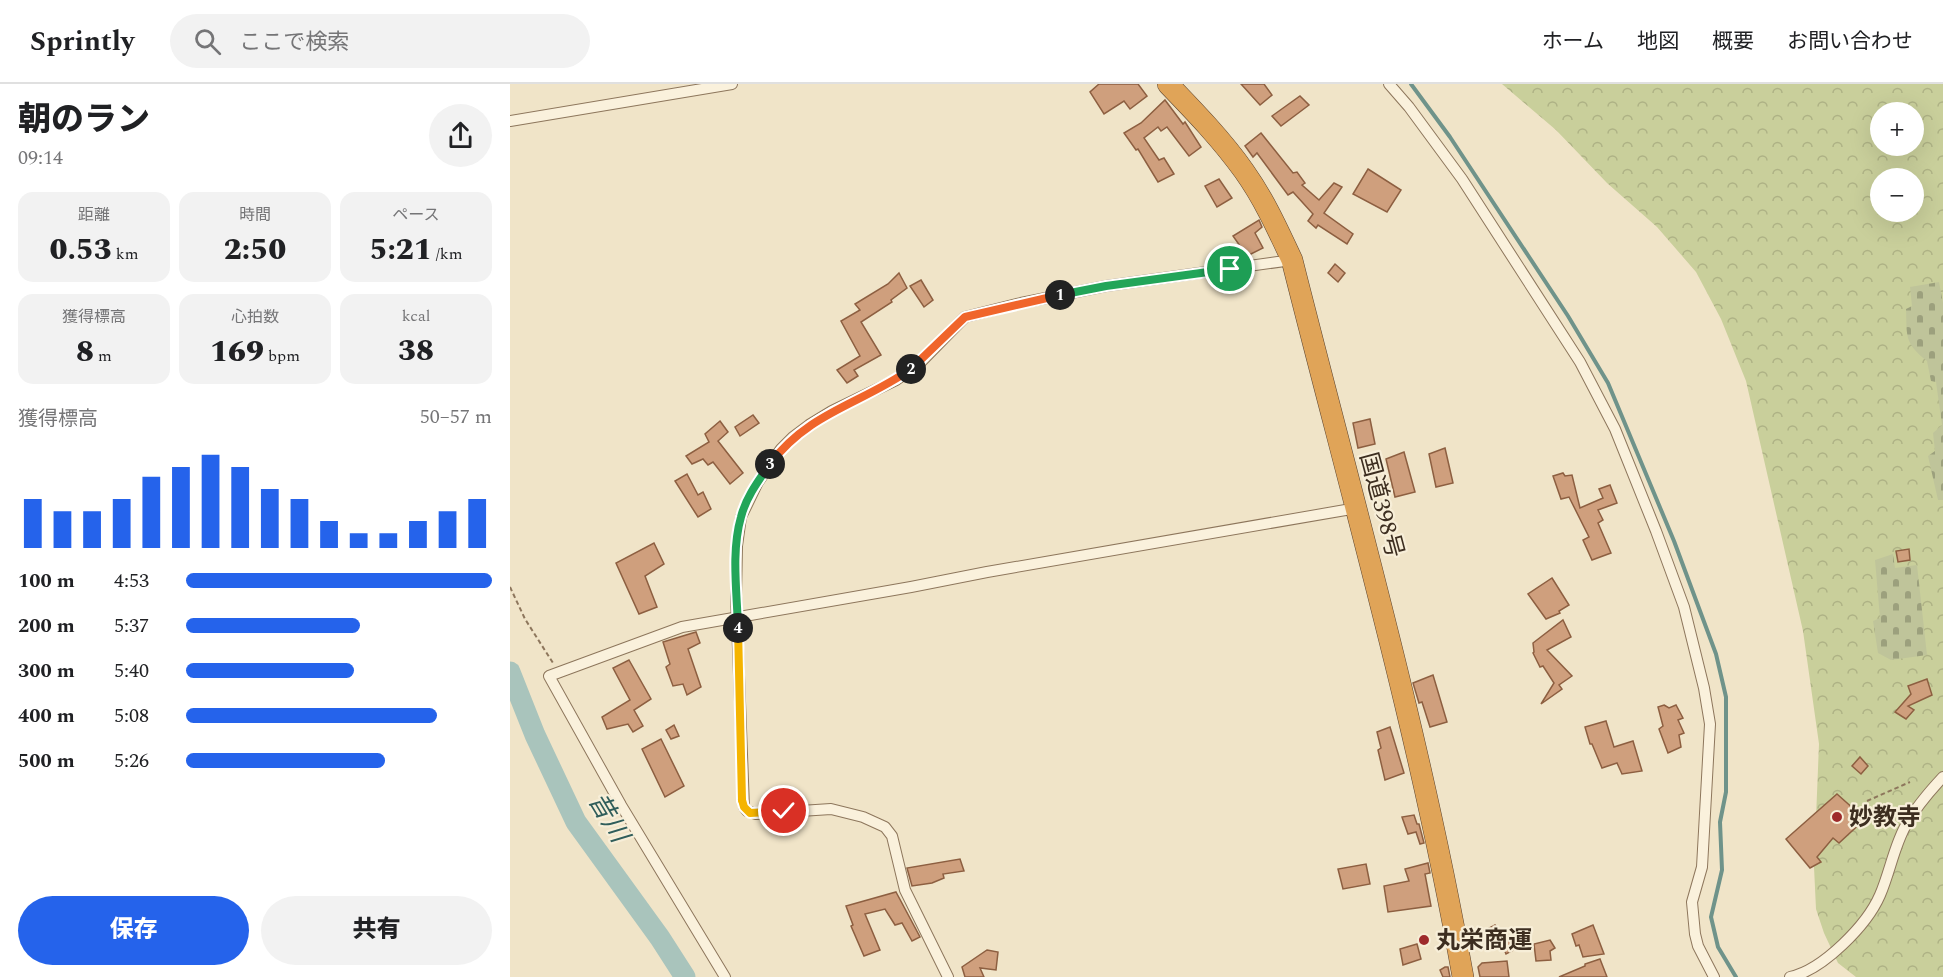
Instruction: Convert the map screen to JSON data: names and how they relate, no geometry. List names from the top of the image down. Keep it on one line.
{"streets":{"highway":["国道398号"]},"water":["昔川"],"places":["妙教寺","丸栄商運"],"page":{"header":"Sprintly","search":"ここで検索","nav":["ホーム","地図","概要","お問い合わせ"],"heading":["朝のラン","09:14"],"map_buttons":["+","−"],"stats":[["距離","0.53 km"],["時間","2:50"],["ペース","5:21 /km"],["獲得標高","8 m"],["心拍数","169 bpm"],["kcal","38"]],"pins":["1","2","3","4"],"chart":["獲得標高","50–57 m"],"list":[{"name":"100 m","note":"4:53"},{"name":"200 m","note":"5:37"},{"name":"300 m","note":"5:40"},{"name":"400 m","note":"5:08"},{"name":"500 m","note":"5:26"}],"buttons":["保存","共有"]}}
